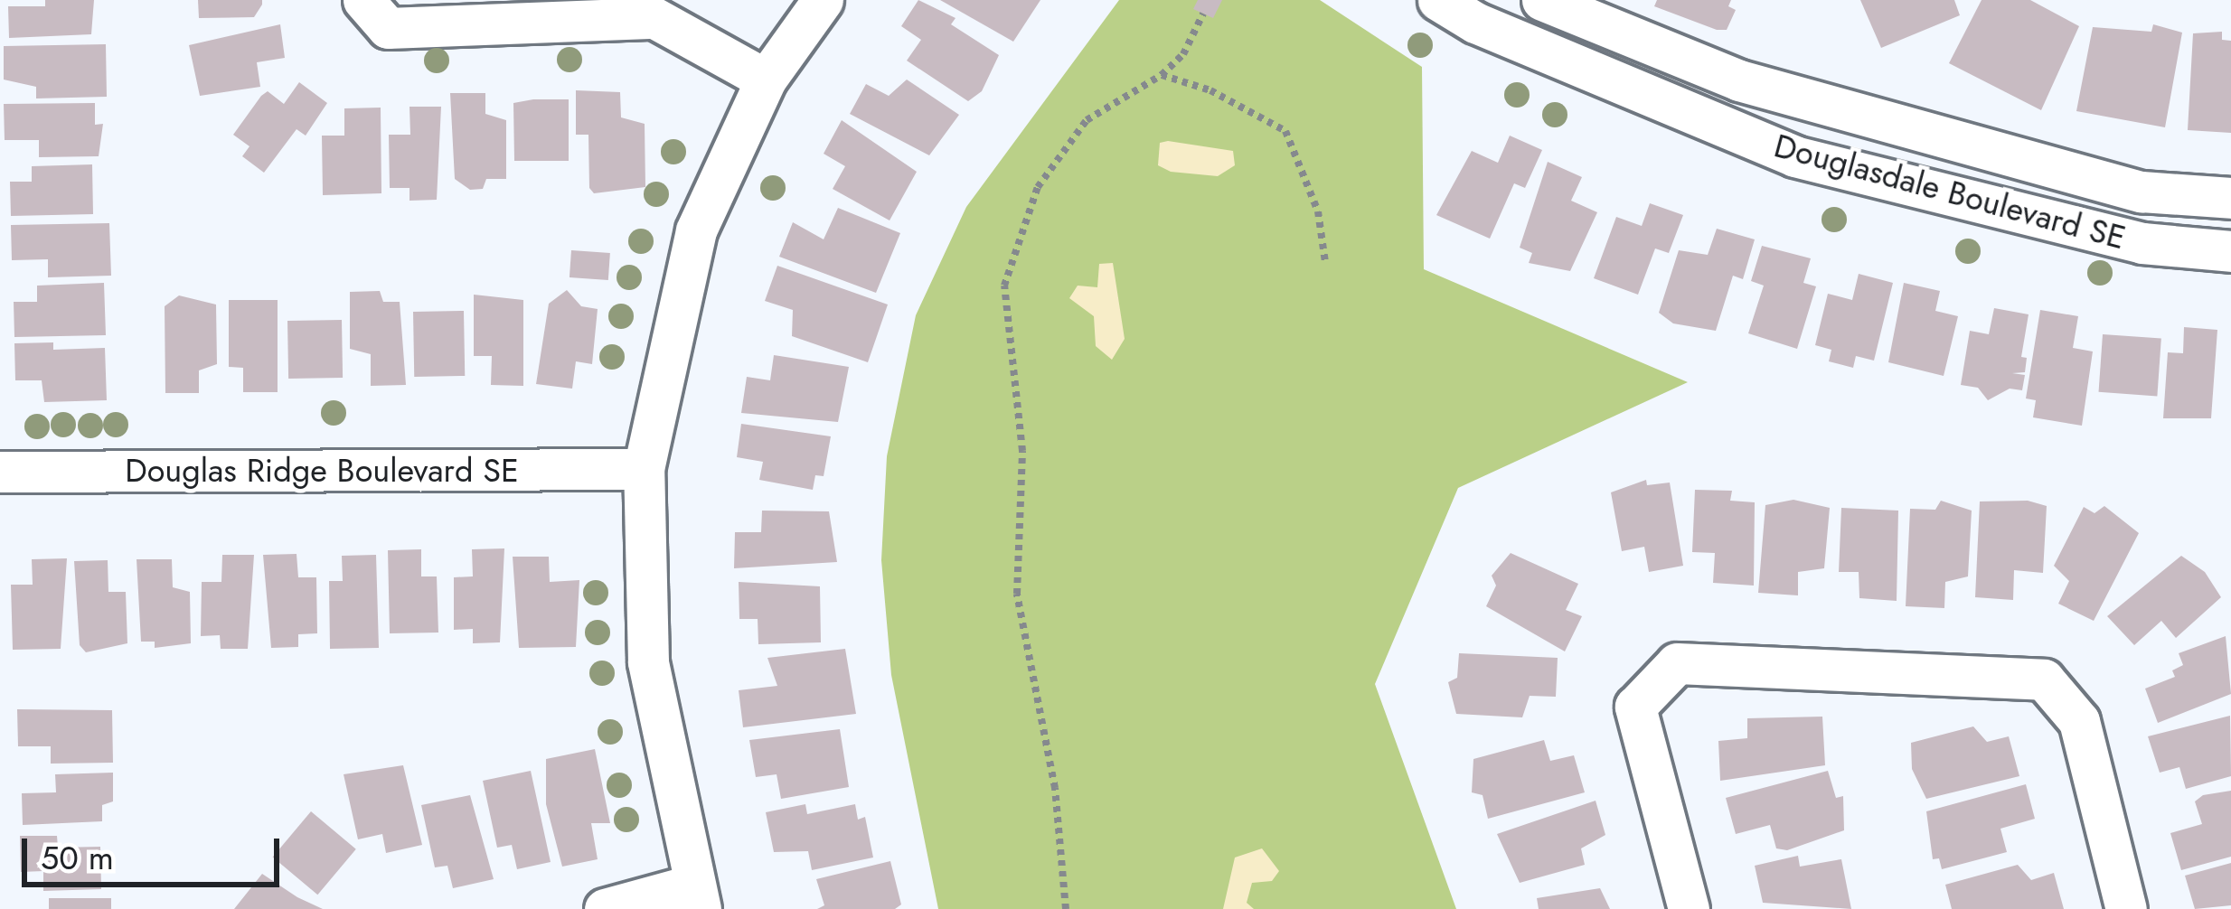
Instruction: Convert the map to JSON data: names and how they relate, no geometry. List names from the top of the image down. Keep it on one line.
{"streets":{"street":["Douglasdale Boulevard SE","Douglas Ridge Boulevard SE"]},"scale_bar":"50 m"}
